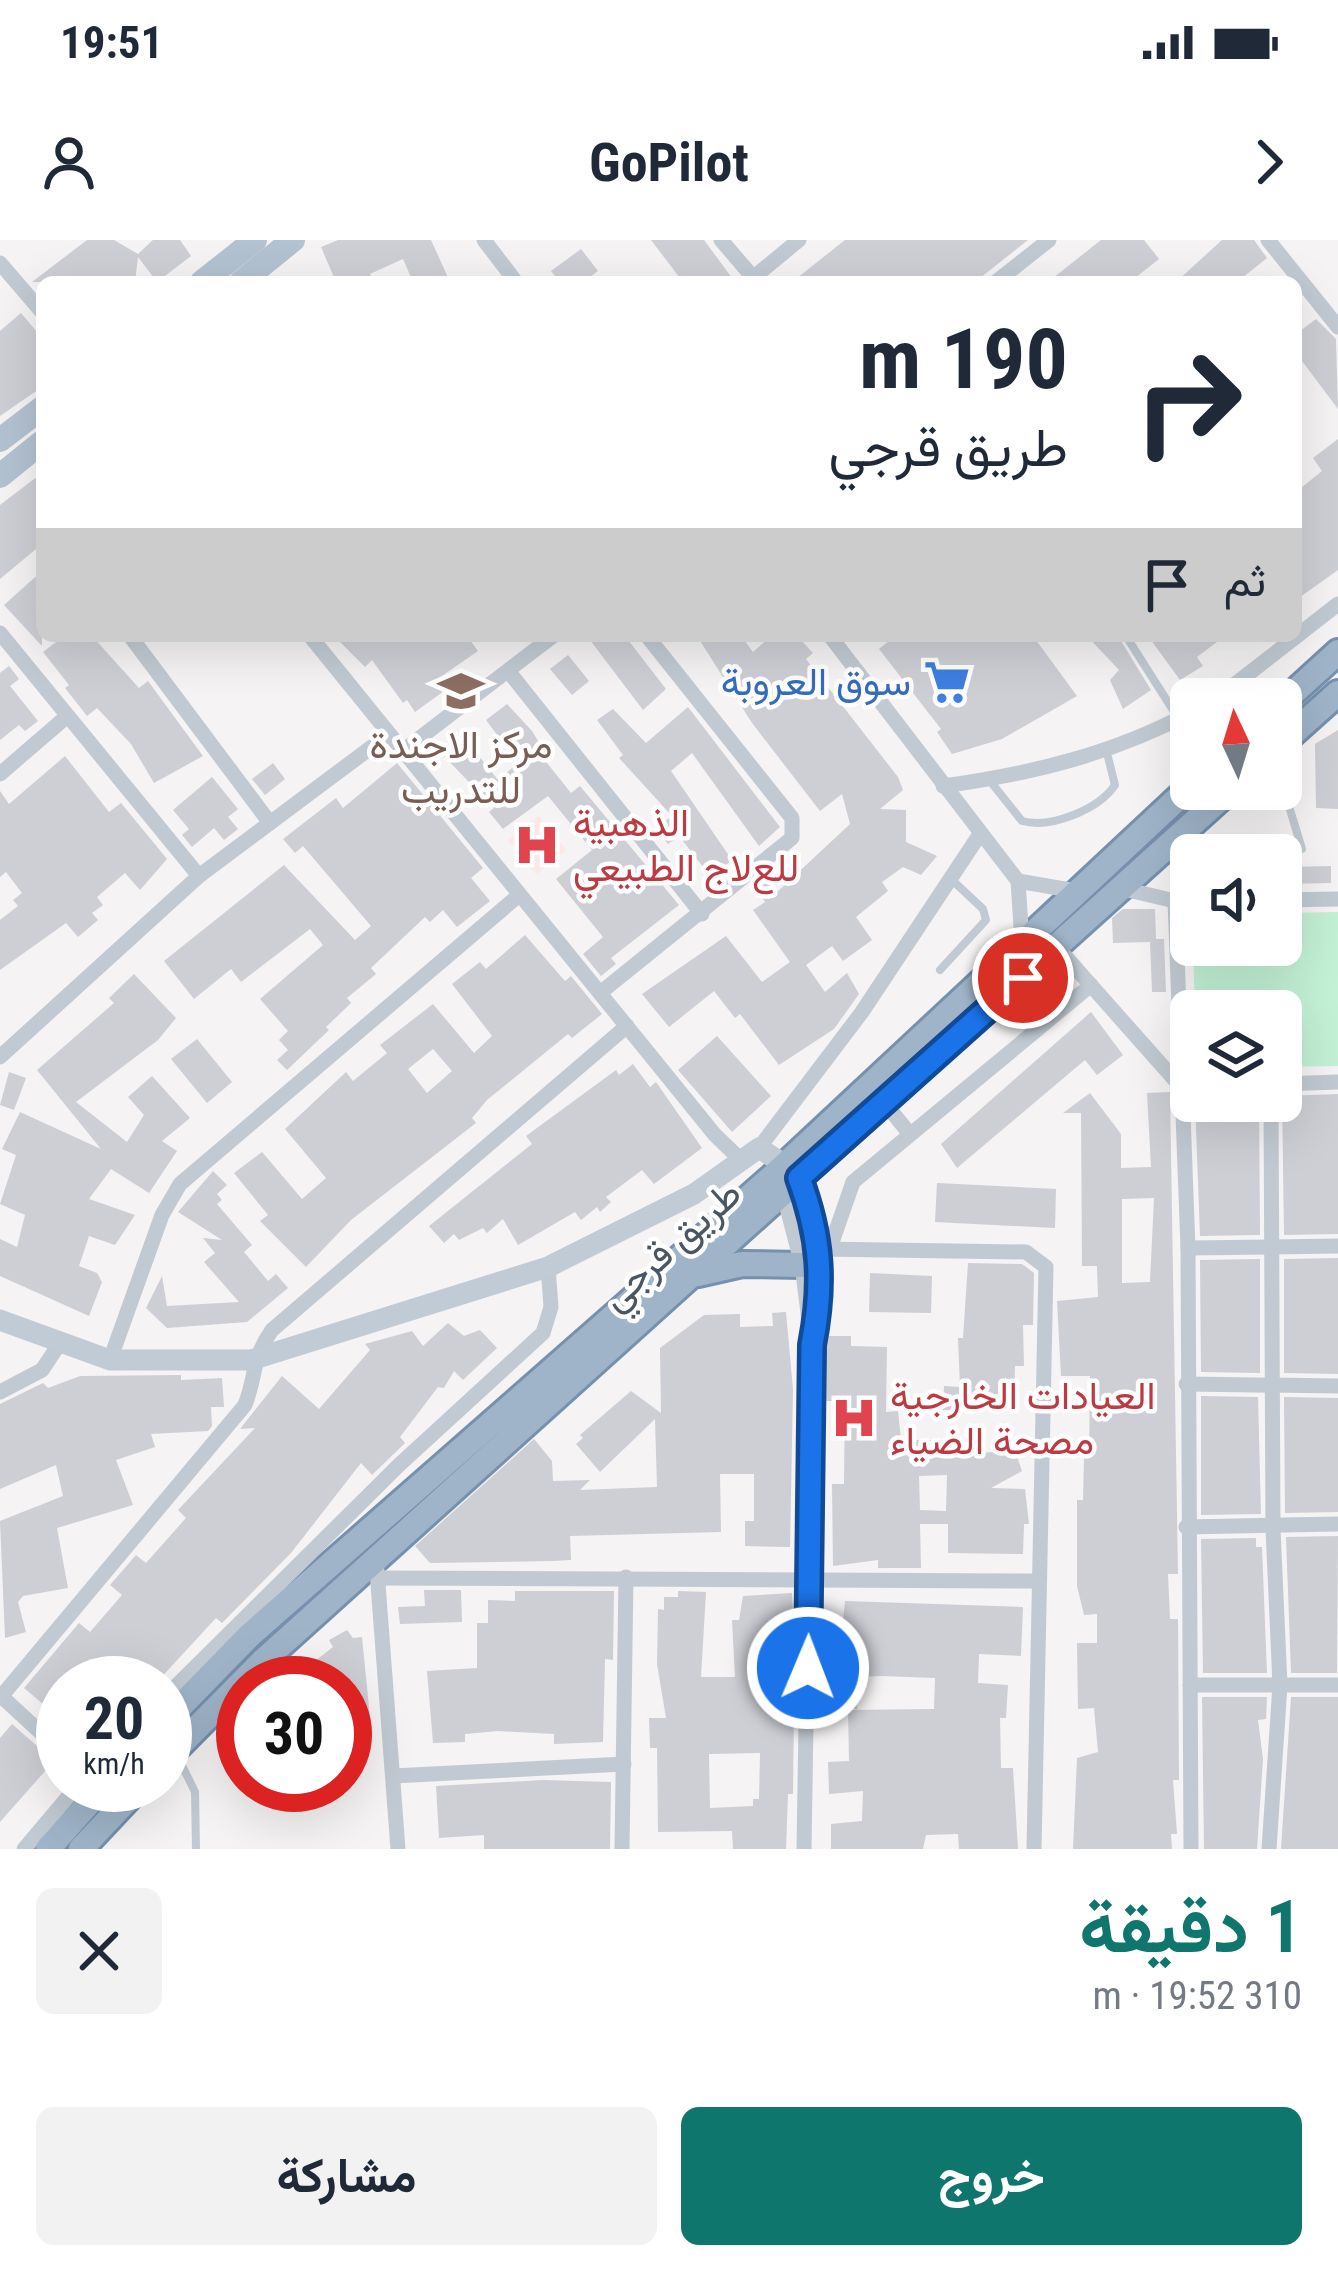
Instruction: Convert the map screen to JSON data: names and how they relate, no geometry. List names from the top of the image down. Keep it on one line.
{"streets":{"highway":["طريق قرجي"]},"places":{"supermarket":["سوق العروبة"],"school or university":["مركز الاجندة للتدريب"],"hospital":["الذهبية للعﻻج الطبيعي","العيادات الخارجية مصحة الضياء"]},"north":"top","page":{"status":"19:51","header":"GoPilot","turn":["190 m","طريق قرجي"],"then":"ثم","speed":"20 km/h","limit":"30","heading":["1 دقيقة","310 m · 19:52"],"buttons":["خروج","مشاركة"]}}
